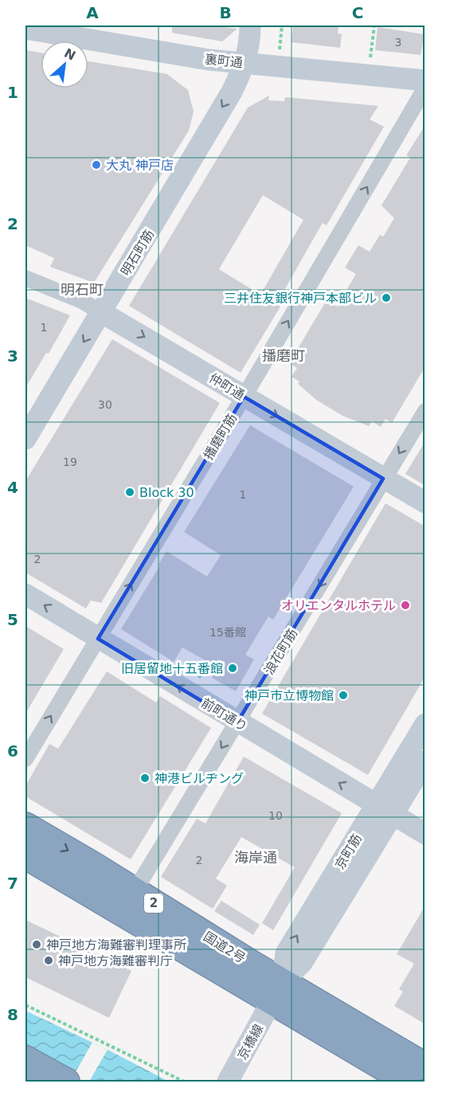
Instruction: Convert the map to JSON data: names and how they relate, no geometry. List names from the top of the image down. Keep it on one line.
{"streets":{"highway":["2","国道2号"],"street":["裏町通","明石町筋","仲町通","播磨町筋","浪花町筋","前町通り","京町筋","京橋線"]},"crossings":[["裏町通","明石町筋"],["明石町筋","仲町通"],["仲町通","播磨町筋"],["仲町通","浪花町筋"],["播磨町筋","前町通り"],["浪花町筋","前町通り"],["浪花町筋","国道2号"],["前町通り","京町筋"],["京町筋","国道2号"],["京町筋","京橋線"],["国道2号","京橋線"]],"one_way":["明石町筋","仲町通","播磨町筋","浪花町筋","前町通り"],"districts":["明石町","播磨町","海岸通"],"places":["大丸 神戸店","三井住友銀行神戸本部ビル","Block 30","オリエンタルホテル","旧居留地十五番館","神戸市立博物館","神港ビルヂング","神戸地方海難審判理事所","神戸地方海難審判庁"],"house_numbers":["3","1","30","19","1","2","15番館","10","2"],"north":"top right","grid":{"columns":["A","B","C"],"rows":["1","2","3","4","5","6","7","8"]}}
